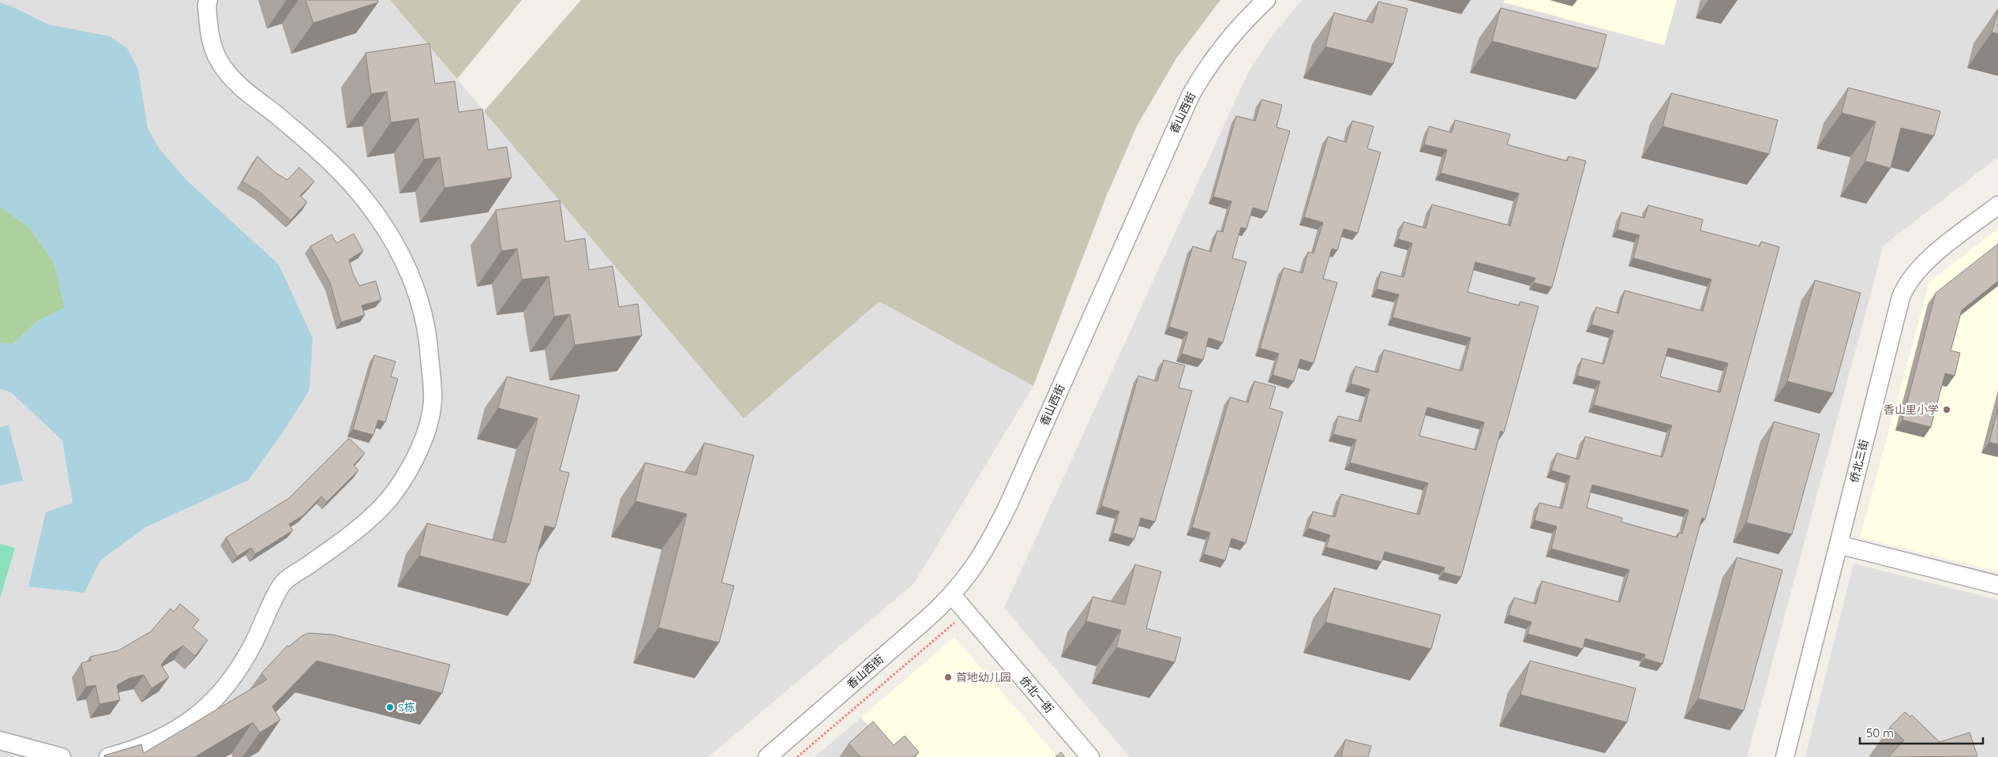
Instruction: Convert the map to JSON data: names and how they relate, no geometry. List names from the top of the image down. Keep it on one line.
{"streets":{"street":["香山西街","侨北三街","侨北一街"]},"crossings":[["香山西街","侨北一街"]],"places":["香山里小学","首地幼儿园","S栋"],"scale_bar":"50 m"}
